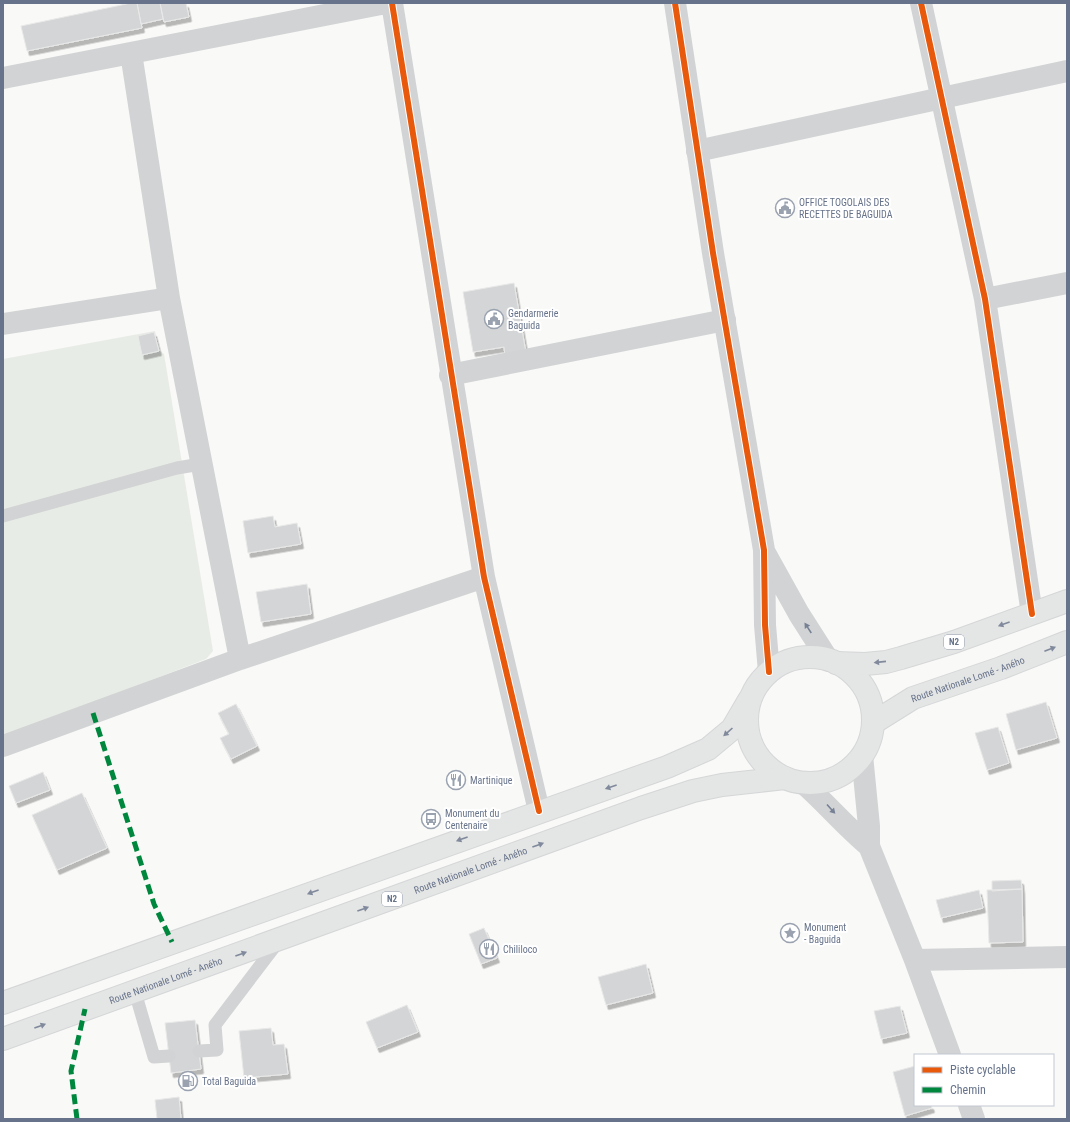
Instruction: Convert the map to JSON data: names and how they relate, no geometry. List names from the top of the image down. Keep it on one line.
{"streets":{"highway":["N2","Route Nationale Lomé - Aného"]},"crossings":[["N2","Route Nationale Lomé - Aného"]],"places":{"public building":["OFFICE TOGOLAIS DES RECETTES DE BAGUIDA","Gendarmerie Baguida"],"restaurant":["Martinique","Chililoco"],"bus stop":["Monument du Centenaire"],"place":["Monument - Baguida"],"fuel station":["Total Baguida"]},"legend":["Piste cyclable","Chemin"]}
